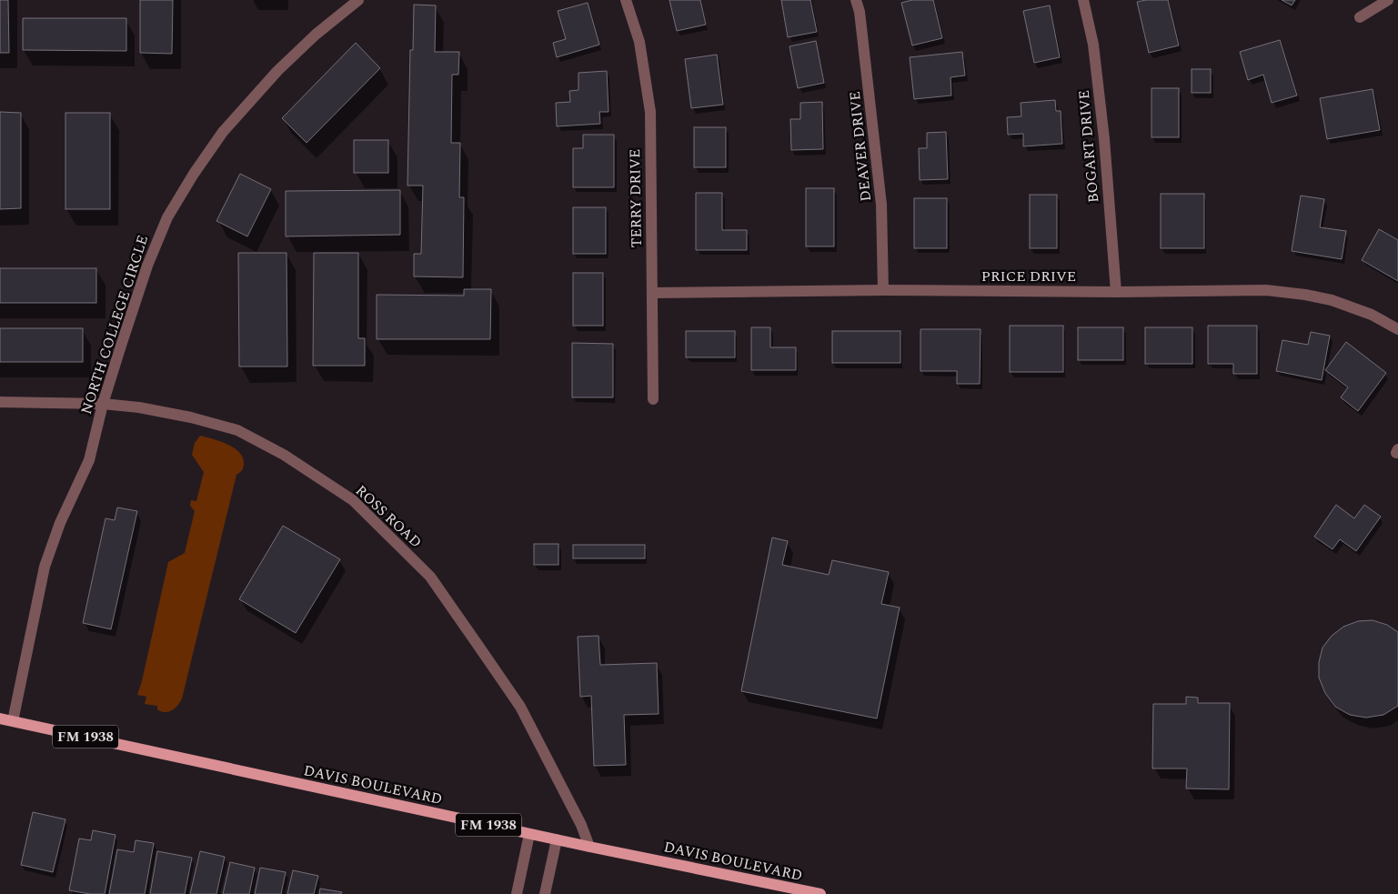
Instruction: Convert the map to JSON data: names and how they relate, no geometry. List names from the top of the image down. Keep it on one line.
{"streets":{"main road":["FM 1938","DAVIS BOULEVARD"],"street":["DEAVER DRIVE","BOGART DRIVE","TERRY DRIVE","PRICE DRIVE","NORTH COLLEGE CIRCLE","ROSS ROAD"]},"crossings":[["DEAVER DRIVE","PRICE DRIVE"],["BOGART DRIVE","PRICE DRIVE"],["TERRY DRIVE","PRICE DRIVE"],["NORTH COLLEGE CIRCLE","ROSS ROAD"],["NORTH COLLEGE CIRCLE","DAVIS BOULEVARD"],["ROSS ROAD","DAVIS BOULEVARD"]]}
